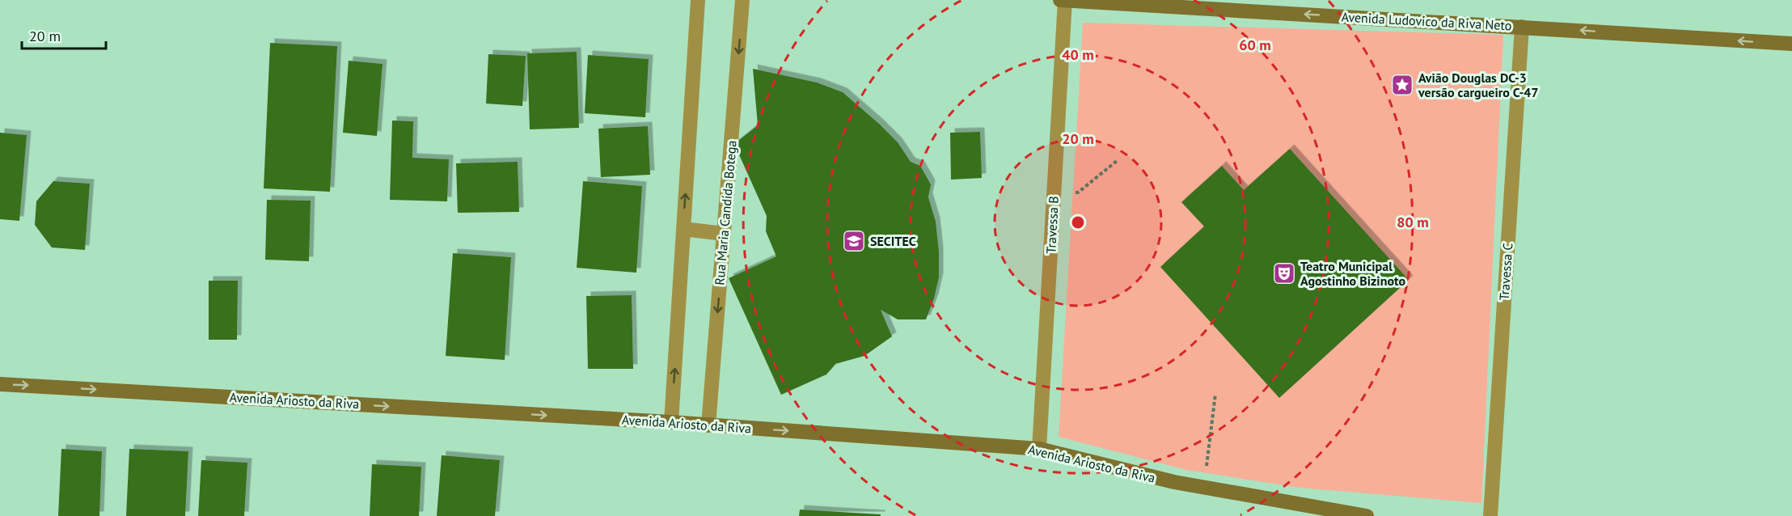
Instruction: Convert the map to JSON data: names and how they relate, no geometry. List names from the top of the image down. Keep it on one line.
{"streets":{"street":["Avenida Ludovico da Riva Neto","Rua Maria Candida Botega","Travessa B","Travessa C","Avenida Ariosto da Riva"]},"crossings":[["Avenida Ludovico da Riva Neto","Travessa B"],["Avenida Ludovico da Riva Neto","Travessa C"],["Rua Maria Candida Botega","Avenida Ariosto da Riva"],["Travessa B","Avenida Ariosto da Riva"]],"one_way":["Avenida Ludovico da Riva Neto","Avenida Ariosto da Riva"],"places":{"place":["Avião Douglas DC-3 versão cargueiro C-47"],"school or university":["SECITEC"],"theatre":["Teatro Municipal Agostinho Bizinoto"]},"scale_bar":"20 m","rings":["60 m","40 m","20 m","80 m"]}
